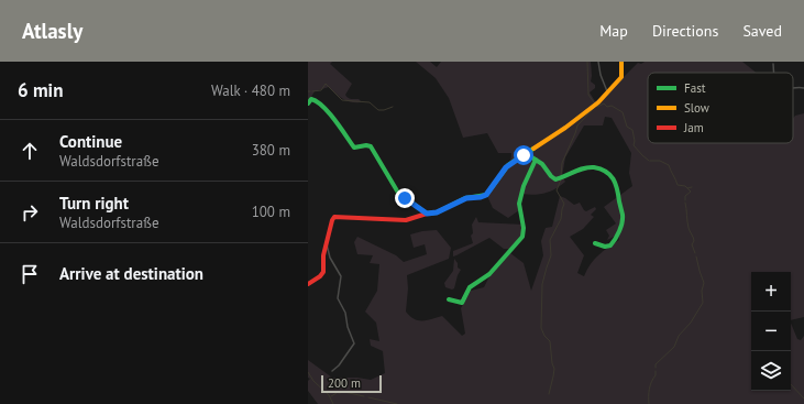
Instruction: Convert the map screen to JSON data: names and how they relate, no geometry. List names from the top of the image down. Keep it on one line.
{"legend":["Fast","Slow","Jam"],"scale_bar":"200 m","page":{"header":"Atlasly","nav":["Map","Directions","Saved"],"heading":["6 min","Walk · 480 m"],"list":[["Continue","Waldsdorfstraße","380 m"],["Turn right","Waldsdorfstraße","100 m"],"Arrive at destination"],"map_buttons":["+","−"],"scale":"200 m"}}
